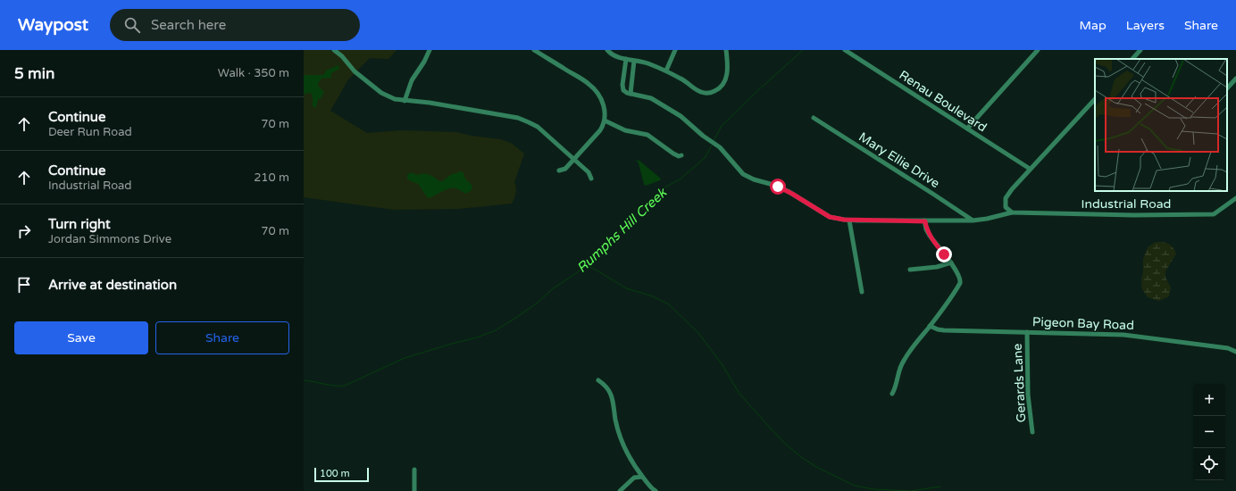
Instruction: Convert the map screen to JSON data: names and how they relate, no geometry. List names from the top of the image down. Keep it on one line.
{"streets":{"street":["Renau Boulevard","Mary Ellie Drive","Industrial Road","Pigeon Bay Road","Gerards Lane"]},"crossings":[["Mary Ellie Drive","Industrial Road"],["Pigeon Bay Road","Gerards Lane"]],"water":["Rumphs Hill Creek"],"scale_bar":"100 m","page":{"header":"Waypost","search":"Search here","nav":["Map","Layers","Share"],"heading":["5 min","Walk · 350 m"],"list":[["Continue","Deer Run Road","70 m"],["Continue","Industrial Road","210 m"],["Turn right","Jordan Simmons Drive","70 m"],"Arrive at destination"],"buttons":["Save","Share"],"map_buttons":["+","−"],"scale":"100 m"}}
